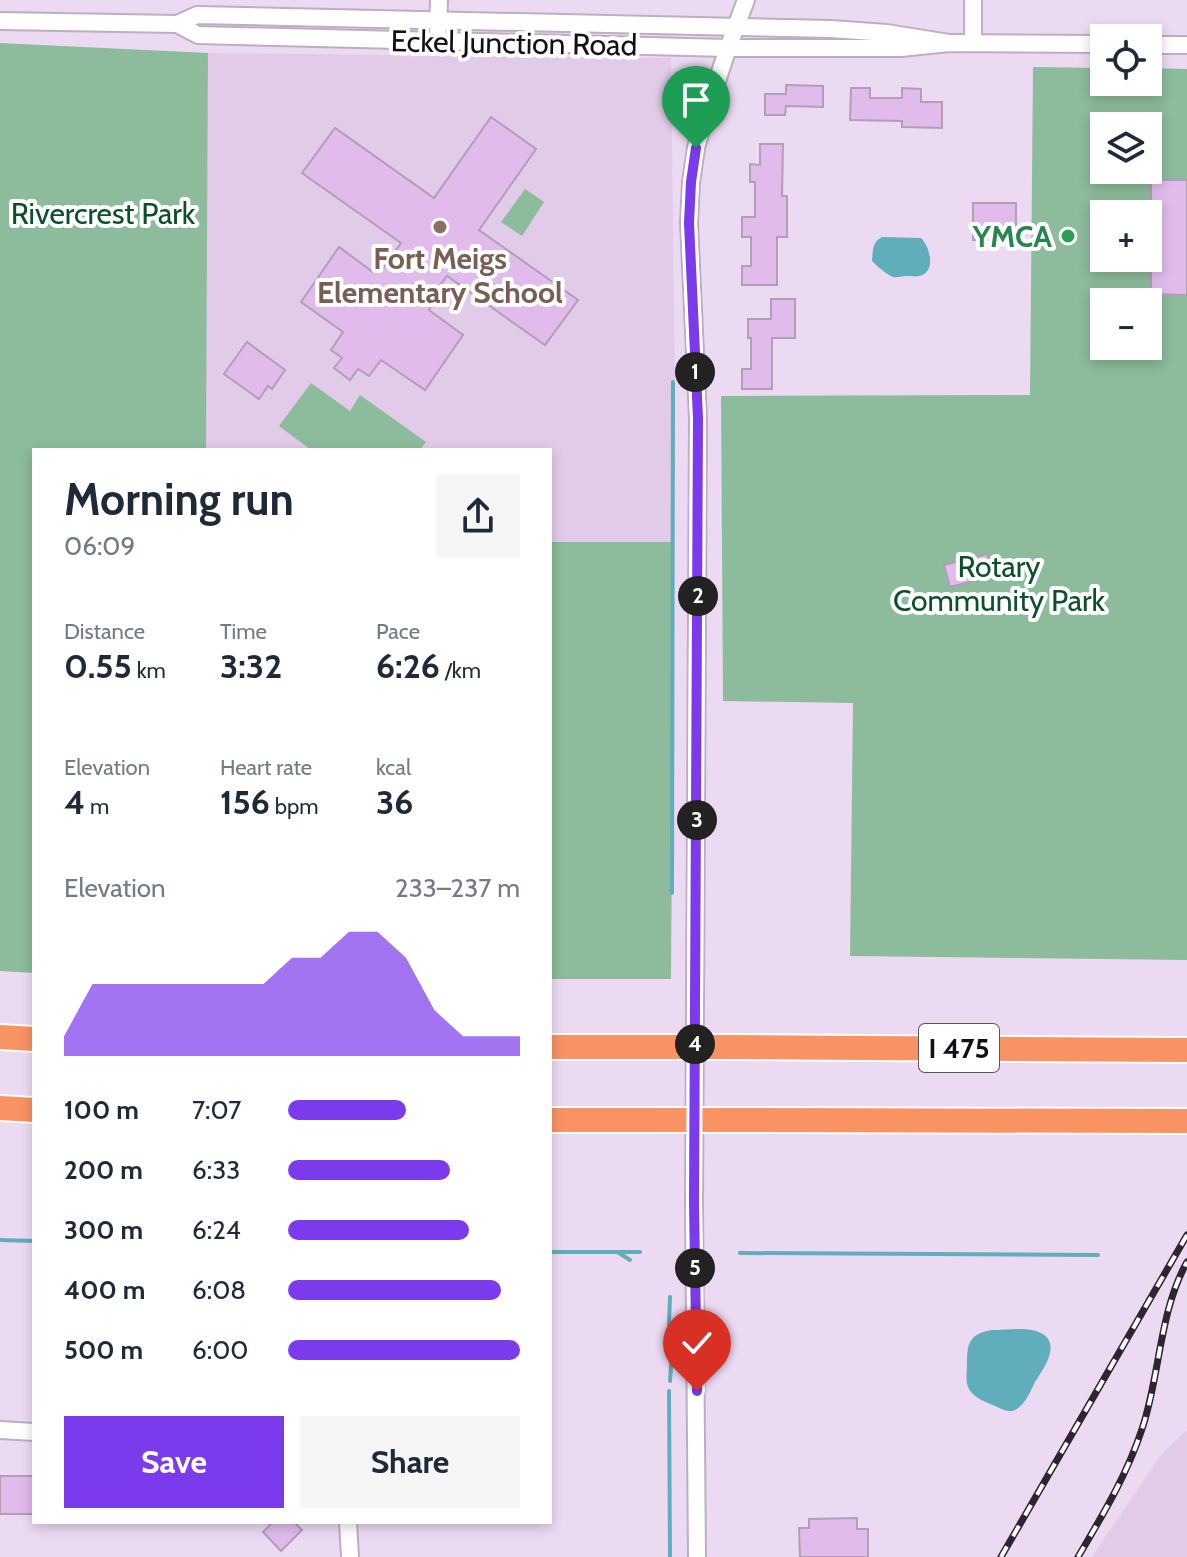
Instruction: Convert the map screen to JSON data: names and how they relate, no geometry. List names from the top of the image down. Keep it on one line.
{"streets":{"highway":["I 475"],"street":["Eckel Junction Road"]},"parks":["Rivercrest Park","Rotary Community Park"],"places":["Fort Meigs Elementary School","YMCA"],"page":{"map_buttons":["+","−"],"pins":["1","2","3","4","5"],"heading":["Morning run","06:09"],"stats":[["Distance","0.55 km"],["Time","3:32"],["Pace","6:26 /km"],["Elevation","4 m"],["Heart rate","156 bpm"],["kcal","36"]],"chart":["Elevation","233–237 m"],"list":[{"name":"100 m","note":"7:07"},{"name":"200 m","note":"6:33"},{"name":"300 m","note":"6:24"},{"name":"400 m","note":"6:08"},{"name":"500 m","note":"6:00"}],"buttons":["Save","Share"]}}
